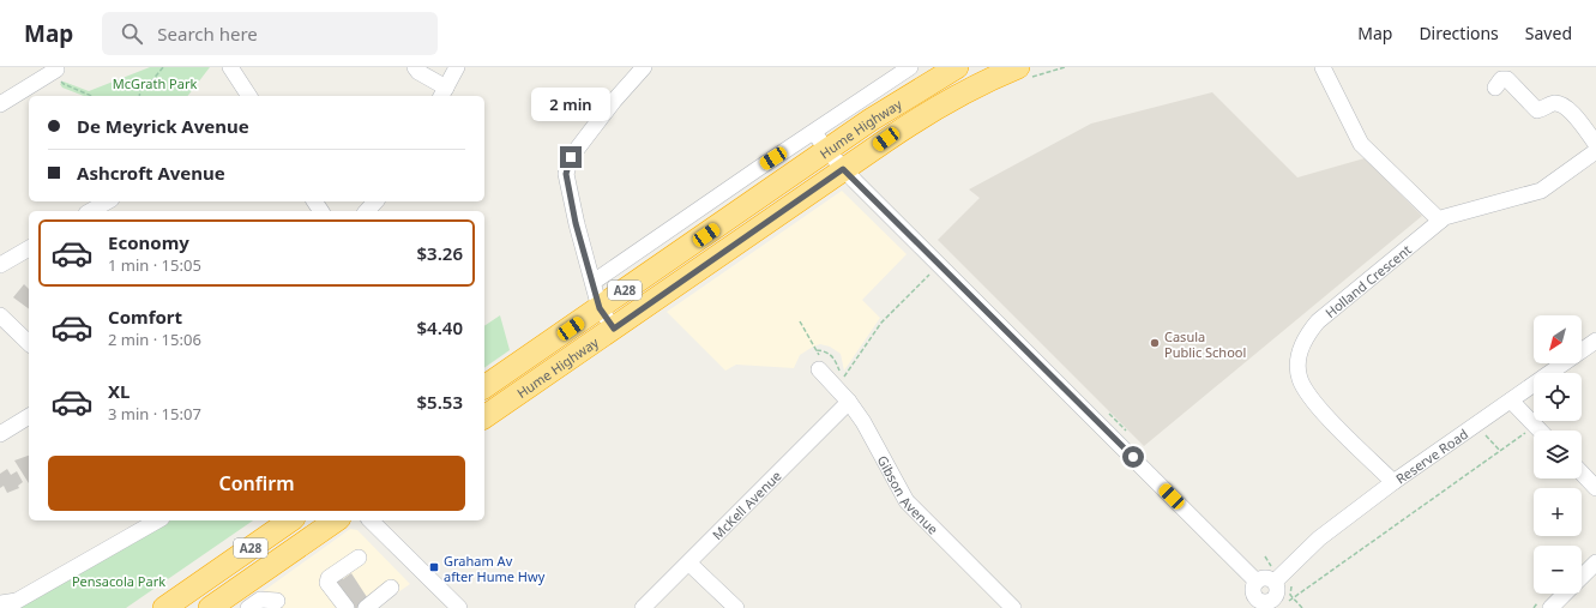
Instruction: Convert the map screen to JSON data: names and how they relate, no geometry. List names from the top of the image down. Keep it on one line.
{"streets":{"highway":["Hume Highway","A28"],"street":["Holland Crescent","Reserve Road","Gibson Avenue","McKell Avenue"]},"crossings":[["Holland Crescent","Reserve Road"],["Gibson Avenue","McKell Avenue"]],"parks":["McGrath Park","Pensacola Park"],"places":{"other":["Casula Public School"],"transit":["Graham Av after Hume Hwy"]},"north":"bottom left","page":{"header":"Map","search":"Search here","nav":["Map","Directions","Saved"],"bubble":"2 min","banner":["De Meyrick Avenue","Ashcroft Avenue"],"list":[{"name":"Economy","note":"1 min · 15:05","value":"$3.26"},{"name":"Comfort","note":"2 min · 15:06","value":"$4.40"},{"name":"XL","note":"3 min · 15:07","value":"$5.53"}],"map_buttons":["+","−"],"buttons":"Confirm"}}
